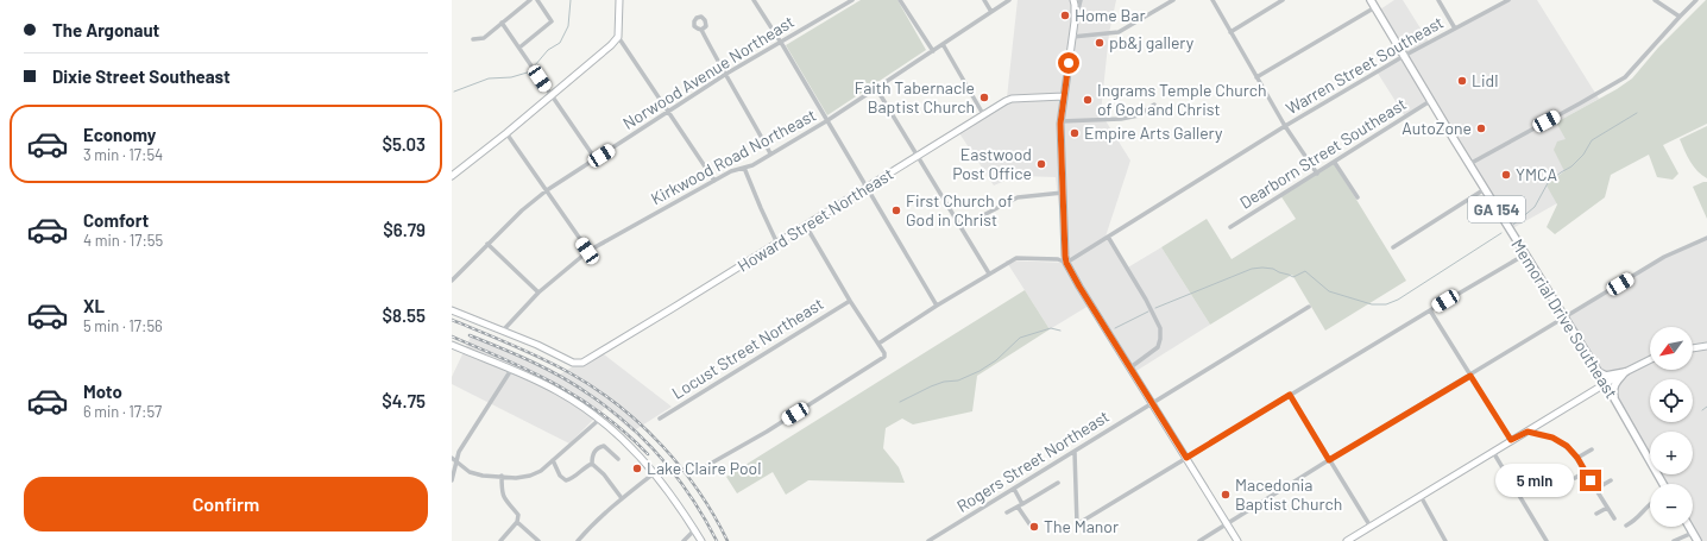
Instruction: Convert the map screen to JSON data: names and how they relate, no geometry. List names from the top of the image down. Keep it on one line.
{"streets":{"main road":["GA 154","Memorial Drive Southeast"],"street":["Warren Street Southeast","Norwood Avenue Northeast","Dearborn Street Southeast","Kirkwood Road Northeast","Howard Street Northeast","Locust Street Northeast","Rogers Street Northeast"]},"crossings":[["Warren Street Southeast","Memorial Drive Southeast"],["Dearborn Street Southeast","Memorial Drive Southeast"],["Kirkwood Road Northeast","Howard Street Northeast"]],"places":["Home Bar","pb&j gallery","Lidl","Faith Tabernacle Baptist Church","Ingrams Temple Church of God and Christ","AutoZone","Empire Arts Gallery","Eastwood Post Office","YMCA","First Church of God in Christ","Lake Claire Pool","Macedonia Baptist Church","The Manor"],"north":"bottom left","page":{"banner":["The Argonaut","Dixie Street Southeast"],"list":[{"name":"Economy","note":"3 min · 17:54","value":"$5.03"},{"name":"Comfort","note":"4 min · 17:55","value":"$6.79"},{"name":"XL","note":"5 min · 17:56","value":"$8.55"},{"name":"Moto","note":"6 min · 17:57","value":"$4.75"}],"map_buttons":["+","−"],"bubble":"5 min","buttons":"Confirm"}}
